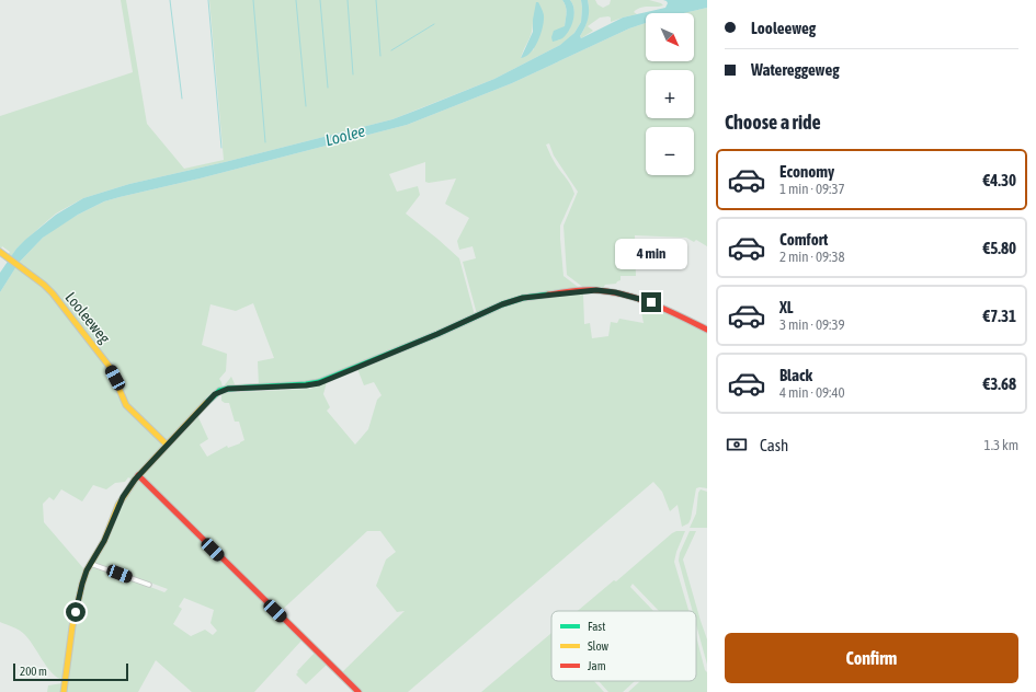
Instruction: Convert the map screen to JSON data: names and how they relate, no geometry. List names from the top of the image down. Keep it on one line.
{"streets":{"street":["Looleeweg"]},"water":["Loolee"],"legend":["Fast","Slow","Jam"],"scale_bar":"200 m","north":"bottom right","page":{"banner":["Looleeweg","Watereggeweg"],"map_buttons":["+","−"],"heading":"Choose a ride","list":[{"name":"Economy","note":"1 min · 09:37","value":"€4.30"},{"name":"Comfort","note":"2 min · 09:38","value":"€5.80"},{"name":"XL","note":"3 min · 09:39","value":"€7.31"},{"name":"Black","note":"4 min · 09:40","value":"€3.68"}],"bubble":"4 min","pay":["Cash","1.3 km"],"buttons":"Confirm","scale":"200 m"}}
